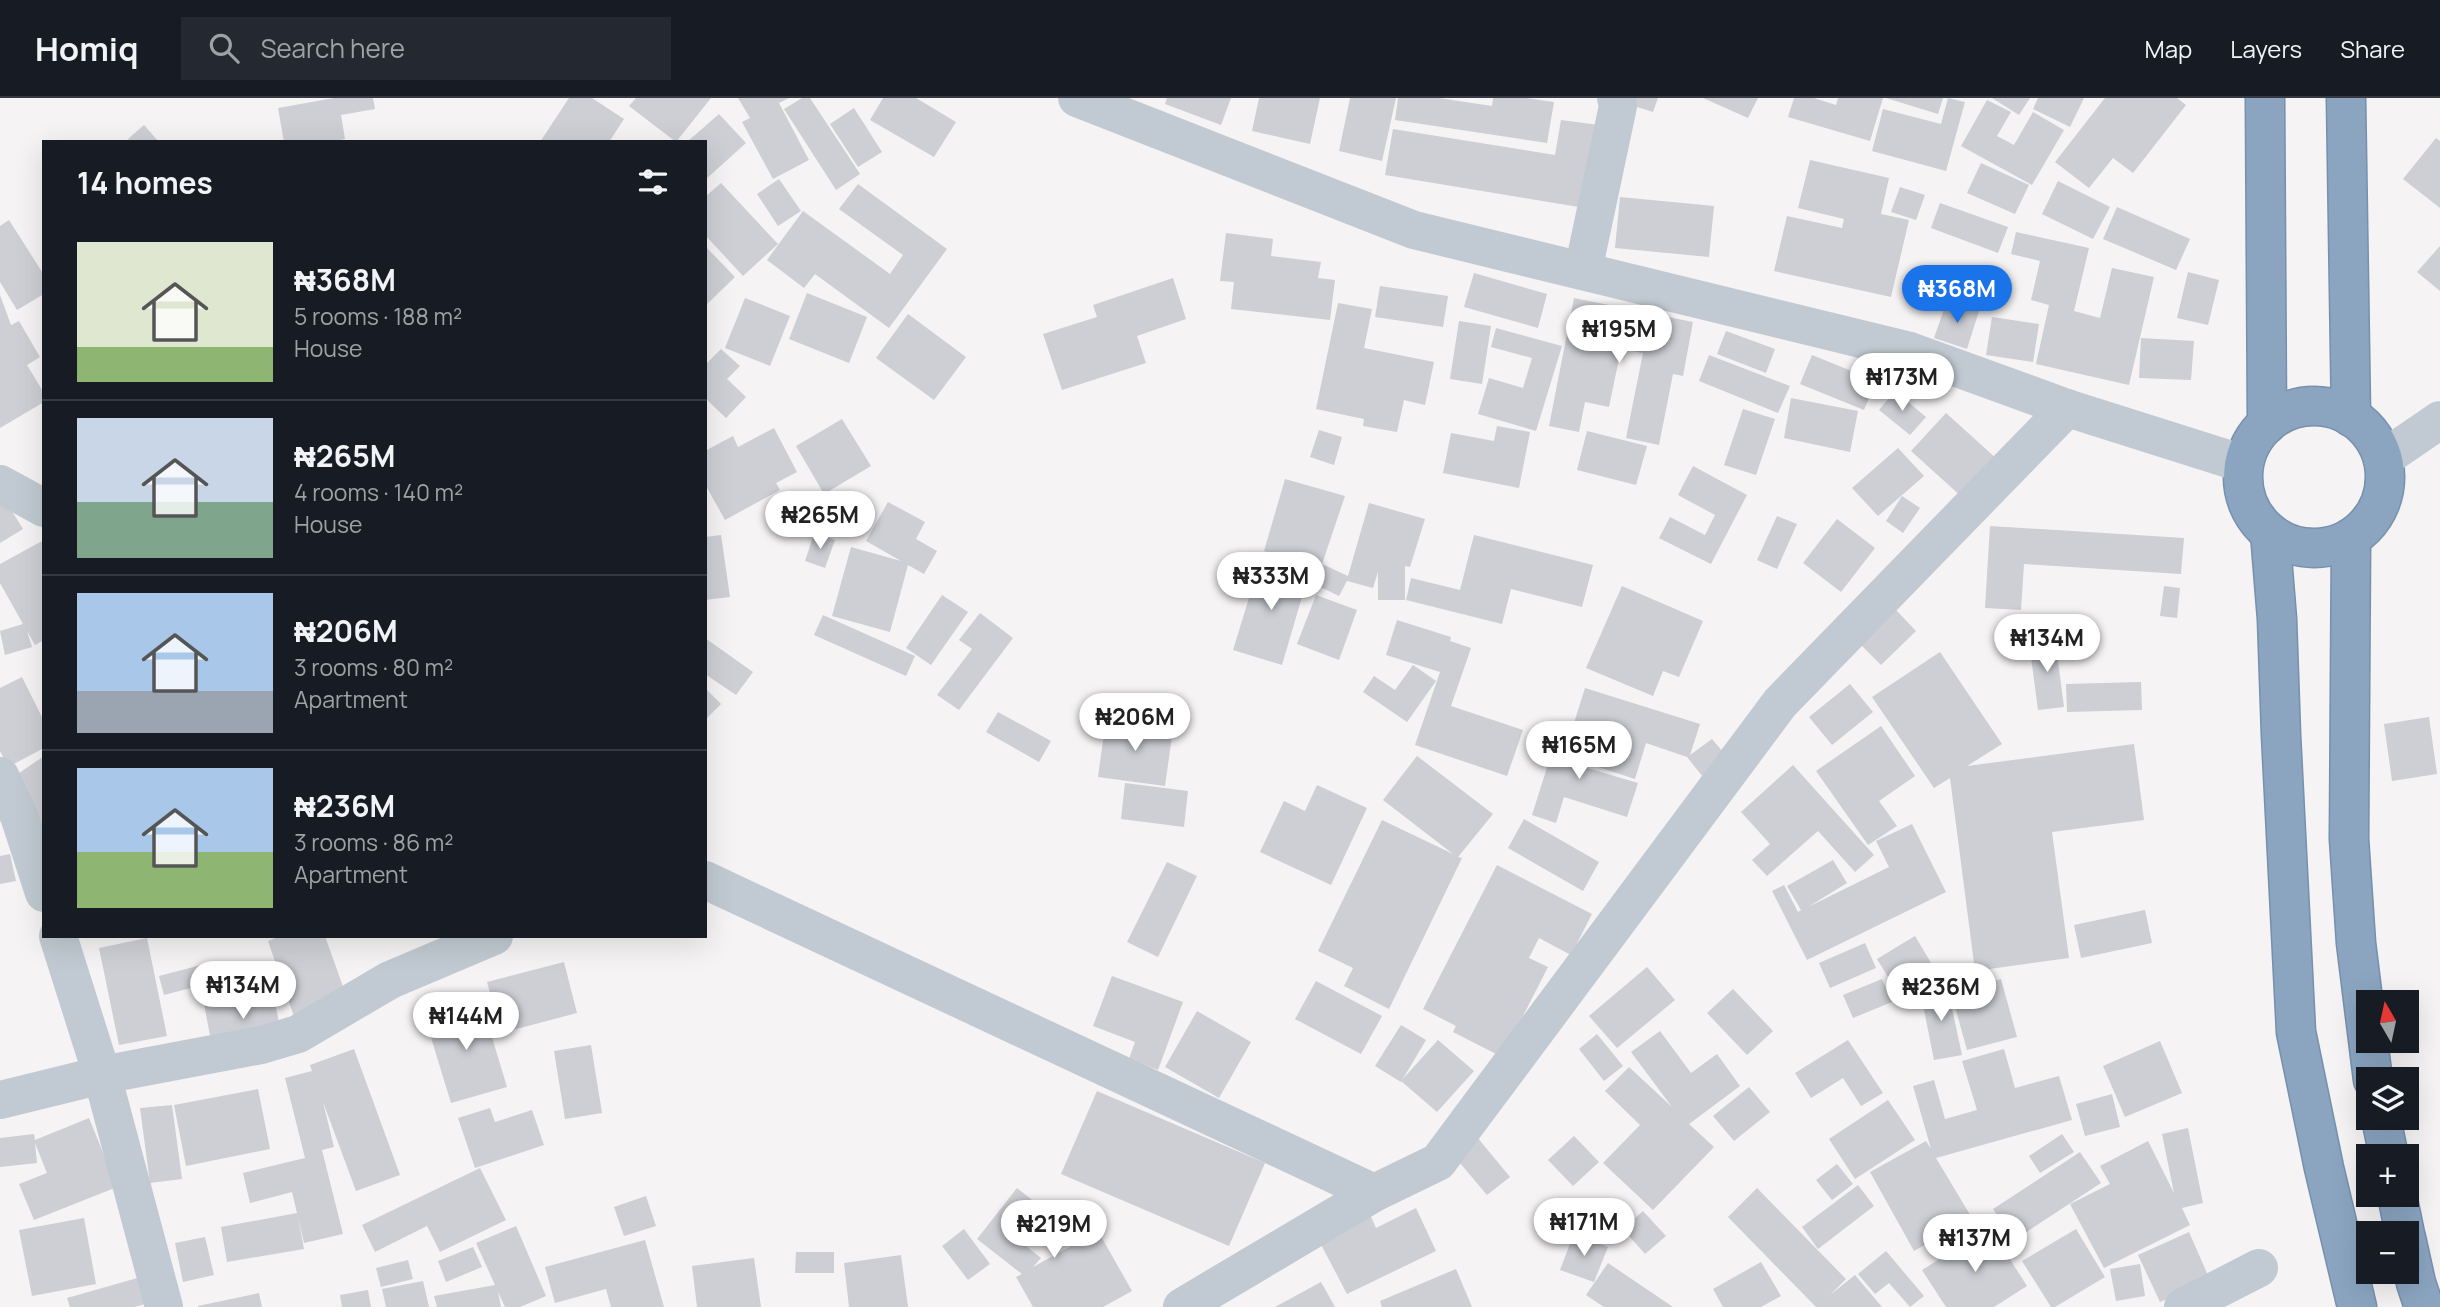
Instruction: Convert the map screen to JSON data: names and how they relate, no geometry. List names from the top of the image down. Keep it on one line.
{"north":"top","page":{"header":"Homiq","search":"Search here","nav":["Map","Layers","Share"],"heading":"14 homes","list":[{"name":"₦368M","note":"5 rooms · 188 m² · House"},{"name":"₦265M","note":"4 rooms · 140 m² · House"},{"name":"₦206M","note":"3 rooms · 80 m² · Apartment"},{"name":"₦236M","note":"3 rooms · 86 m² · Apartment"}],"price":["₦368M","₦195M","₦173M","₦265M","₦333M","₦134M","₦206M","₦165M","₦134M","₦236M","₦144M","₦171M","₦219M","₦137M"],"map_buttons":["+","−"]}}
